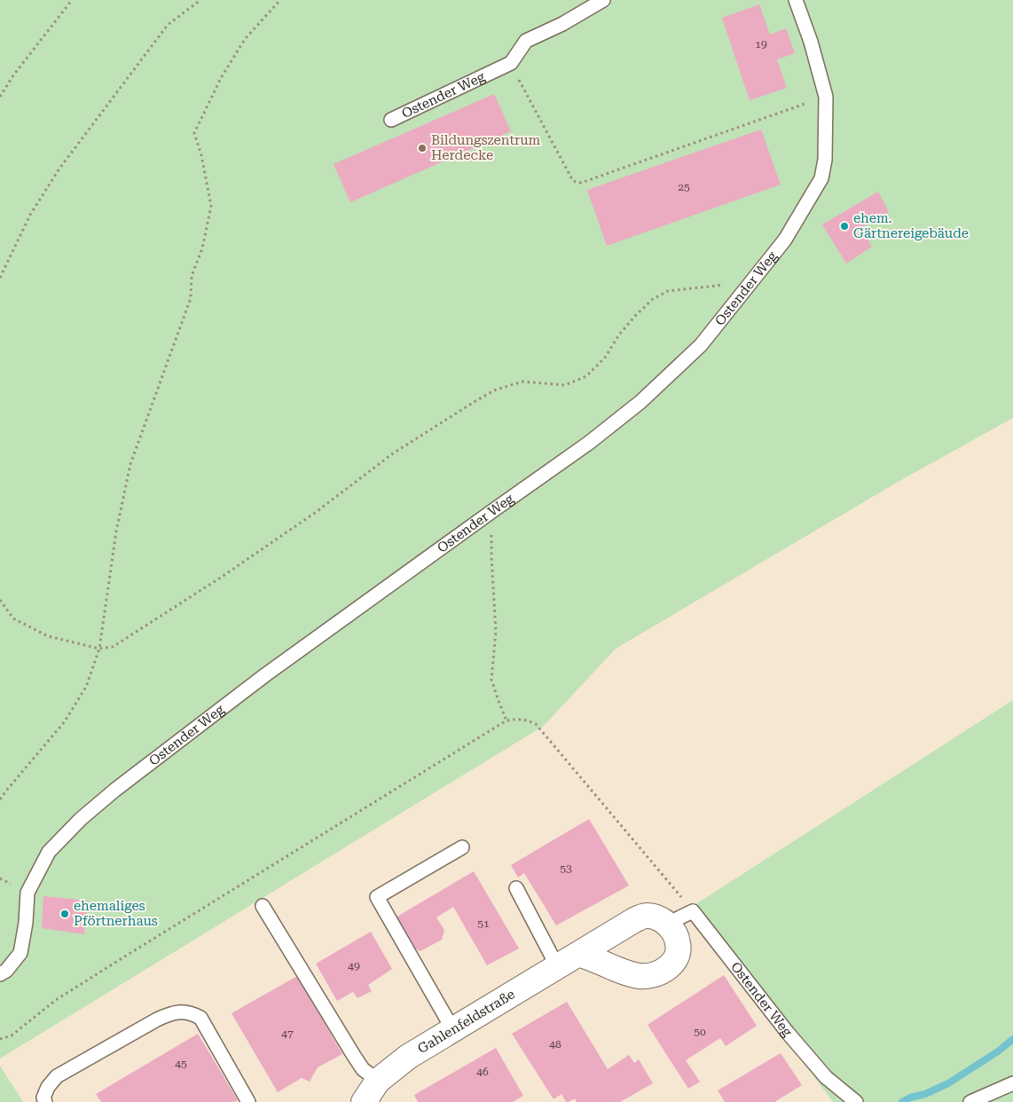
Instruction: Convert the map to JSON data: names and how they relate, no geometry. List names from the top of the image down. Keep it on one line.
{"streets":{"street":["Gahlenfeldstraße"],"lane":["Ostender Weg"]},"places":["Bildungszentrum Herdecke","ehem. Gärtnereigebäude","ehemaliges Pförtnerhaus"],"house_numbers":["19","25","53","51","49","50","47","48","45","46"]}
